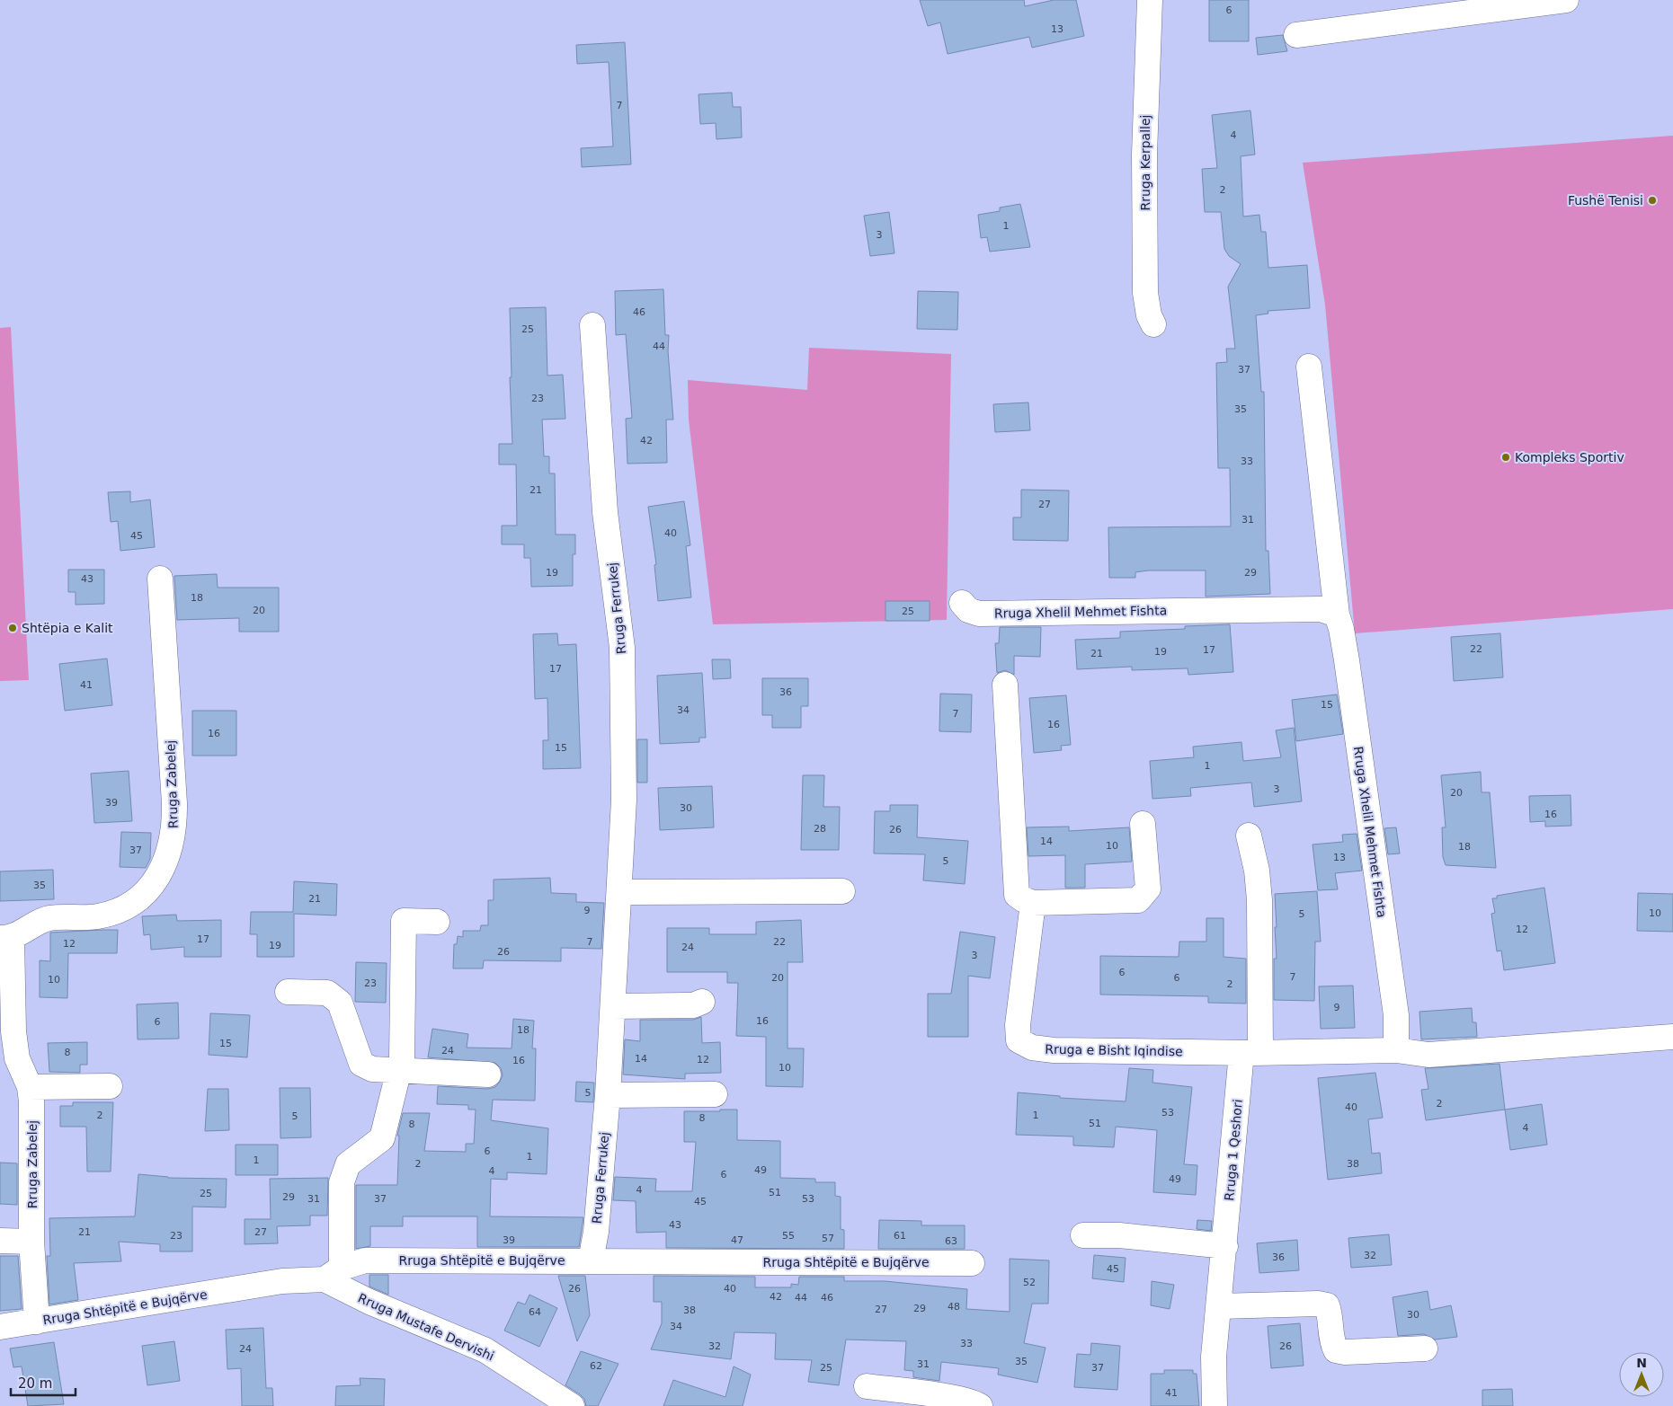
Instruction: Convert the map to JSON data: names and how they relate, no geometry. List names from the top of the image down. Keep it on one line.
{"streets":{"street":["Rruga Kerpallej","Rruga Ferrukej","Rruga Xhelil Mehmet Fishta","Rruga Zabelej","Rruga e Bisht Iqindise","Rruga 1 Qeshori","Rruga Shtëpitë e Bujqërve","Rruga Mustafe Dervishi"]},"crossings":[["Rruga Ferrukej","Rruga Shtëpitë e Bujqërve"],["Rruga Zabelej","Rruga Shtëpitë e Bujqërve"],["Rruga e Bisht Iqindise","Rruga 1 Qeshori"],["Rruga Shtëpitë e Bujqërve","Rruga Mustafe Dervishi"]],"places":["Fushë Tenisi","Kompleks Sportiv","Shtëpia e Kalit"],"house_numbers":["6","13","7","4","2","1","3","46","25","44","37","23","35","42","33","21","27","31","40","45","19","29","43","18","20","25","22","17","19","21","17","41","36","15","34","7","16","16","15","1","3","20","39","30","16","28","26","14","10","18","37","13","5","35","21","9","10","5","12","17","7","22","12","19","24","26","3","6","7","20","6","10","23","2","9","16","6","18","15","24","8","14","12","16","10","5","2","40","53","2","1","5","8","51","8","4","6","1","1","2","38","49","4","6","49","4","51","25","29","31","37","53","45","43","21","27","23","55","61","57","39","47","63","32","36","45","52","26","40","42","44","46","48","29","27","38","64","30","34","33","32","26","24","35","31","62","25","37","41"],"scale_bar":"20 m","north":"top"}
